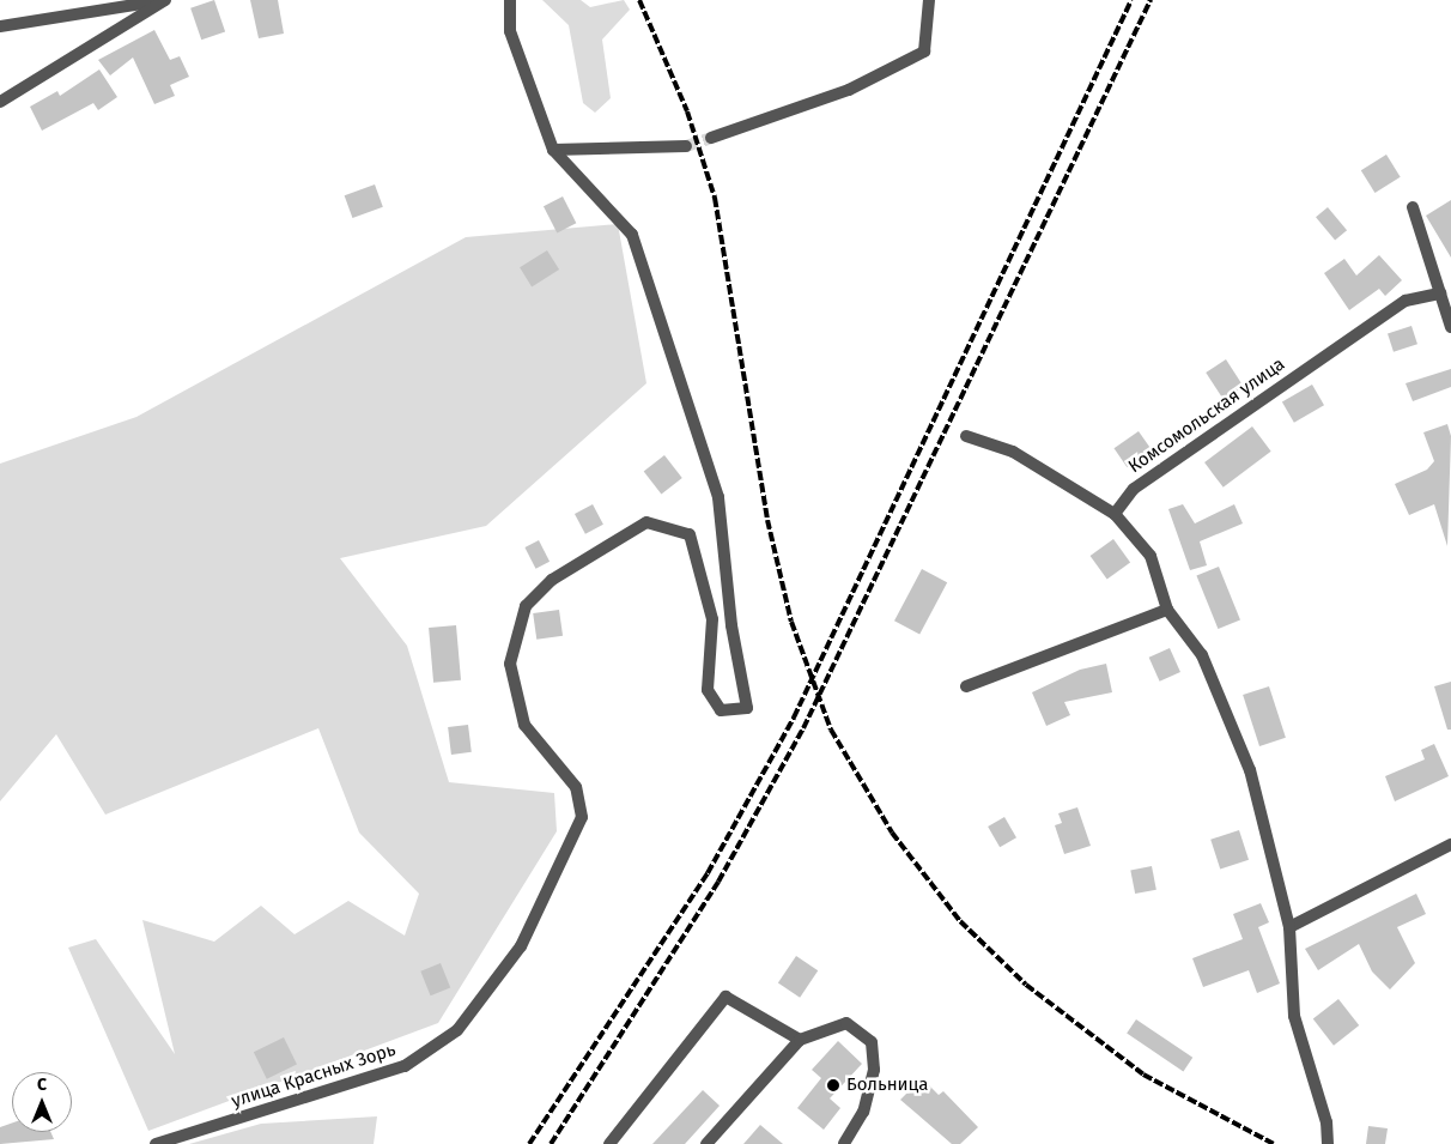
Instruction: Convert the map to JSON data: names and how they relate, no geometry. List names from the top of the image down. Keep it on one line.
{"streets":{"street":["Комсомольская улица","улица Красных Зорь"]},"places":["Больница"],"north":"top"}
